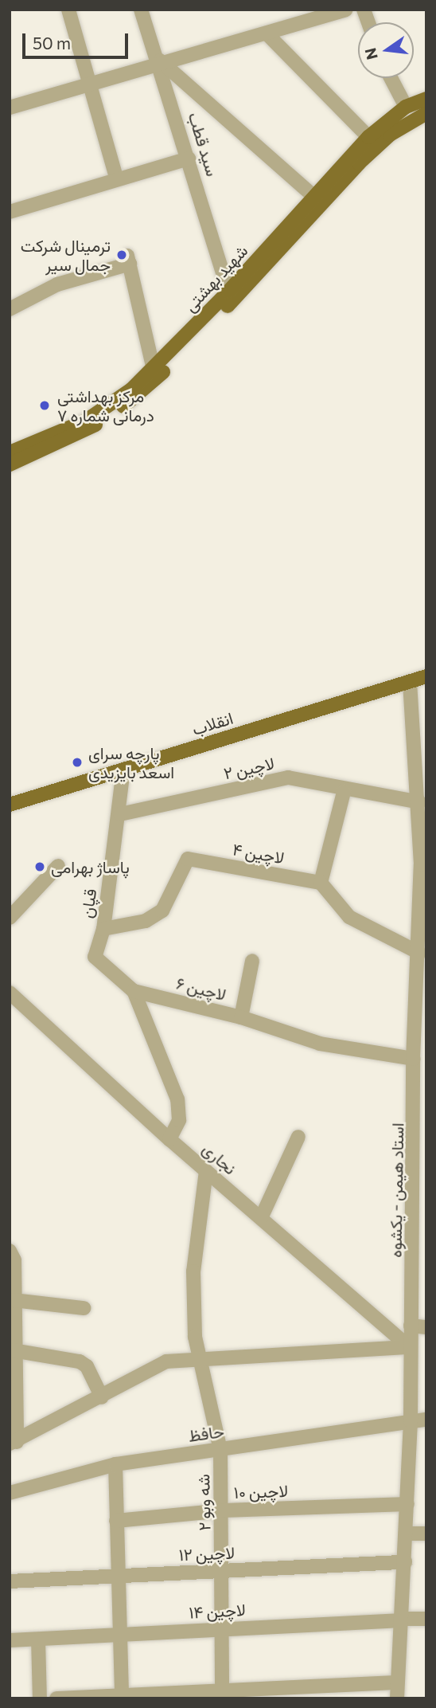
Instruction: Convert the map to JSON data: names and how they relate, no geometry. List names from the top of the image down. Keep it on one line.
{"streets":{"main road":["شهید بهشتی","انقلاب"],"street":["سید قطب","لاچین ۲","لاچین ۴","قپان","لاچین ۶","نجاری","استاد هیمن - یکشوه","حافظ","لاچین ۱۰","شه وبو ۲","لاچین ۱۲","لاچین ۱۴"]},"crossings":[["سید قطب","شهید بهشتی"],["انقلاب","قپان"],["انقلاب","استاد هیمن - یکشوه"],["لاچین ۲","قپان"],["لاچین ۲","استاد هیمن - یکشوه"],["لاچین ۴","قپان"],["قپان","لاچین ۶"],["لاچین ۶","استاد هیمن - یکشوه"],["نجاری","استاد هیمن - یکشوه"],["نجاری","شه وبو ۲"],["استاد هیمن - یکشوه","حافظ"],["استاد هیمن - یکشوه","لاچین ۱۰"],["استاد هیمن - یکشوه","لاچین ۱۲"],["استاد هیمن - یکشوه","لاچین ۱۴"],["حافظ","شه وبو ۲"],["لاچین ۱۰","شه وبو ۲"],["شه وبو ۲","لاچین ۱۲"],["شه وبو ۲","لاچین ۱۴"]],"places":["ترمینال شرکت جمال سیر","مرکز بهداشتی درمانی شماره ۷","پارچه سرای اسعد بایزیدی","پاساژ بهرامی"],"scale_bar":"50 m","north":"left"}
